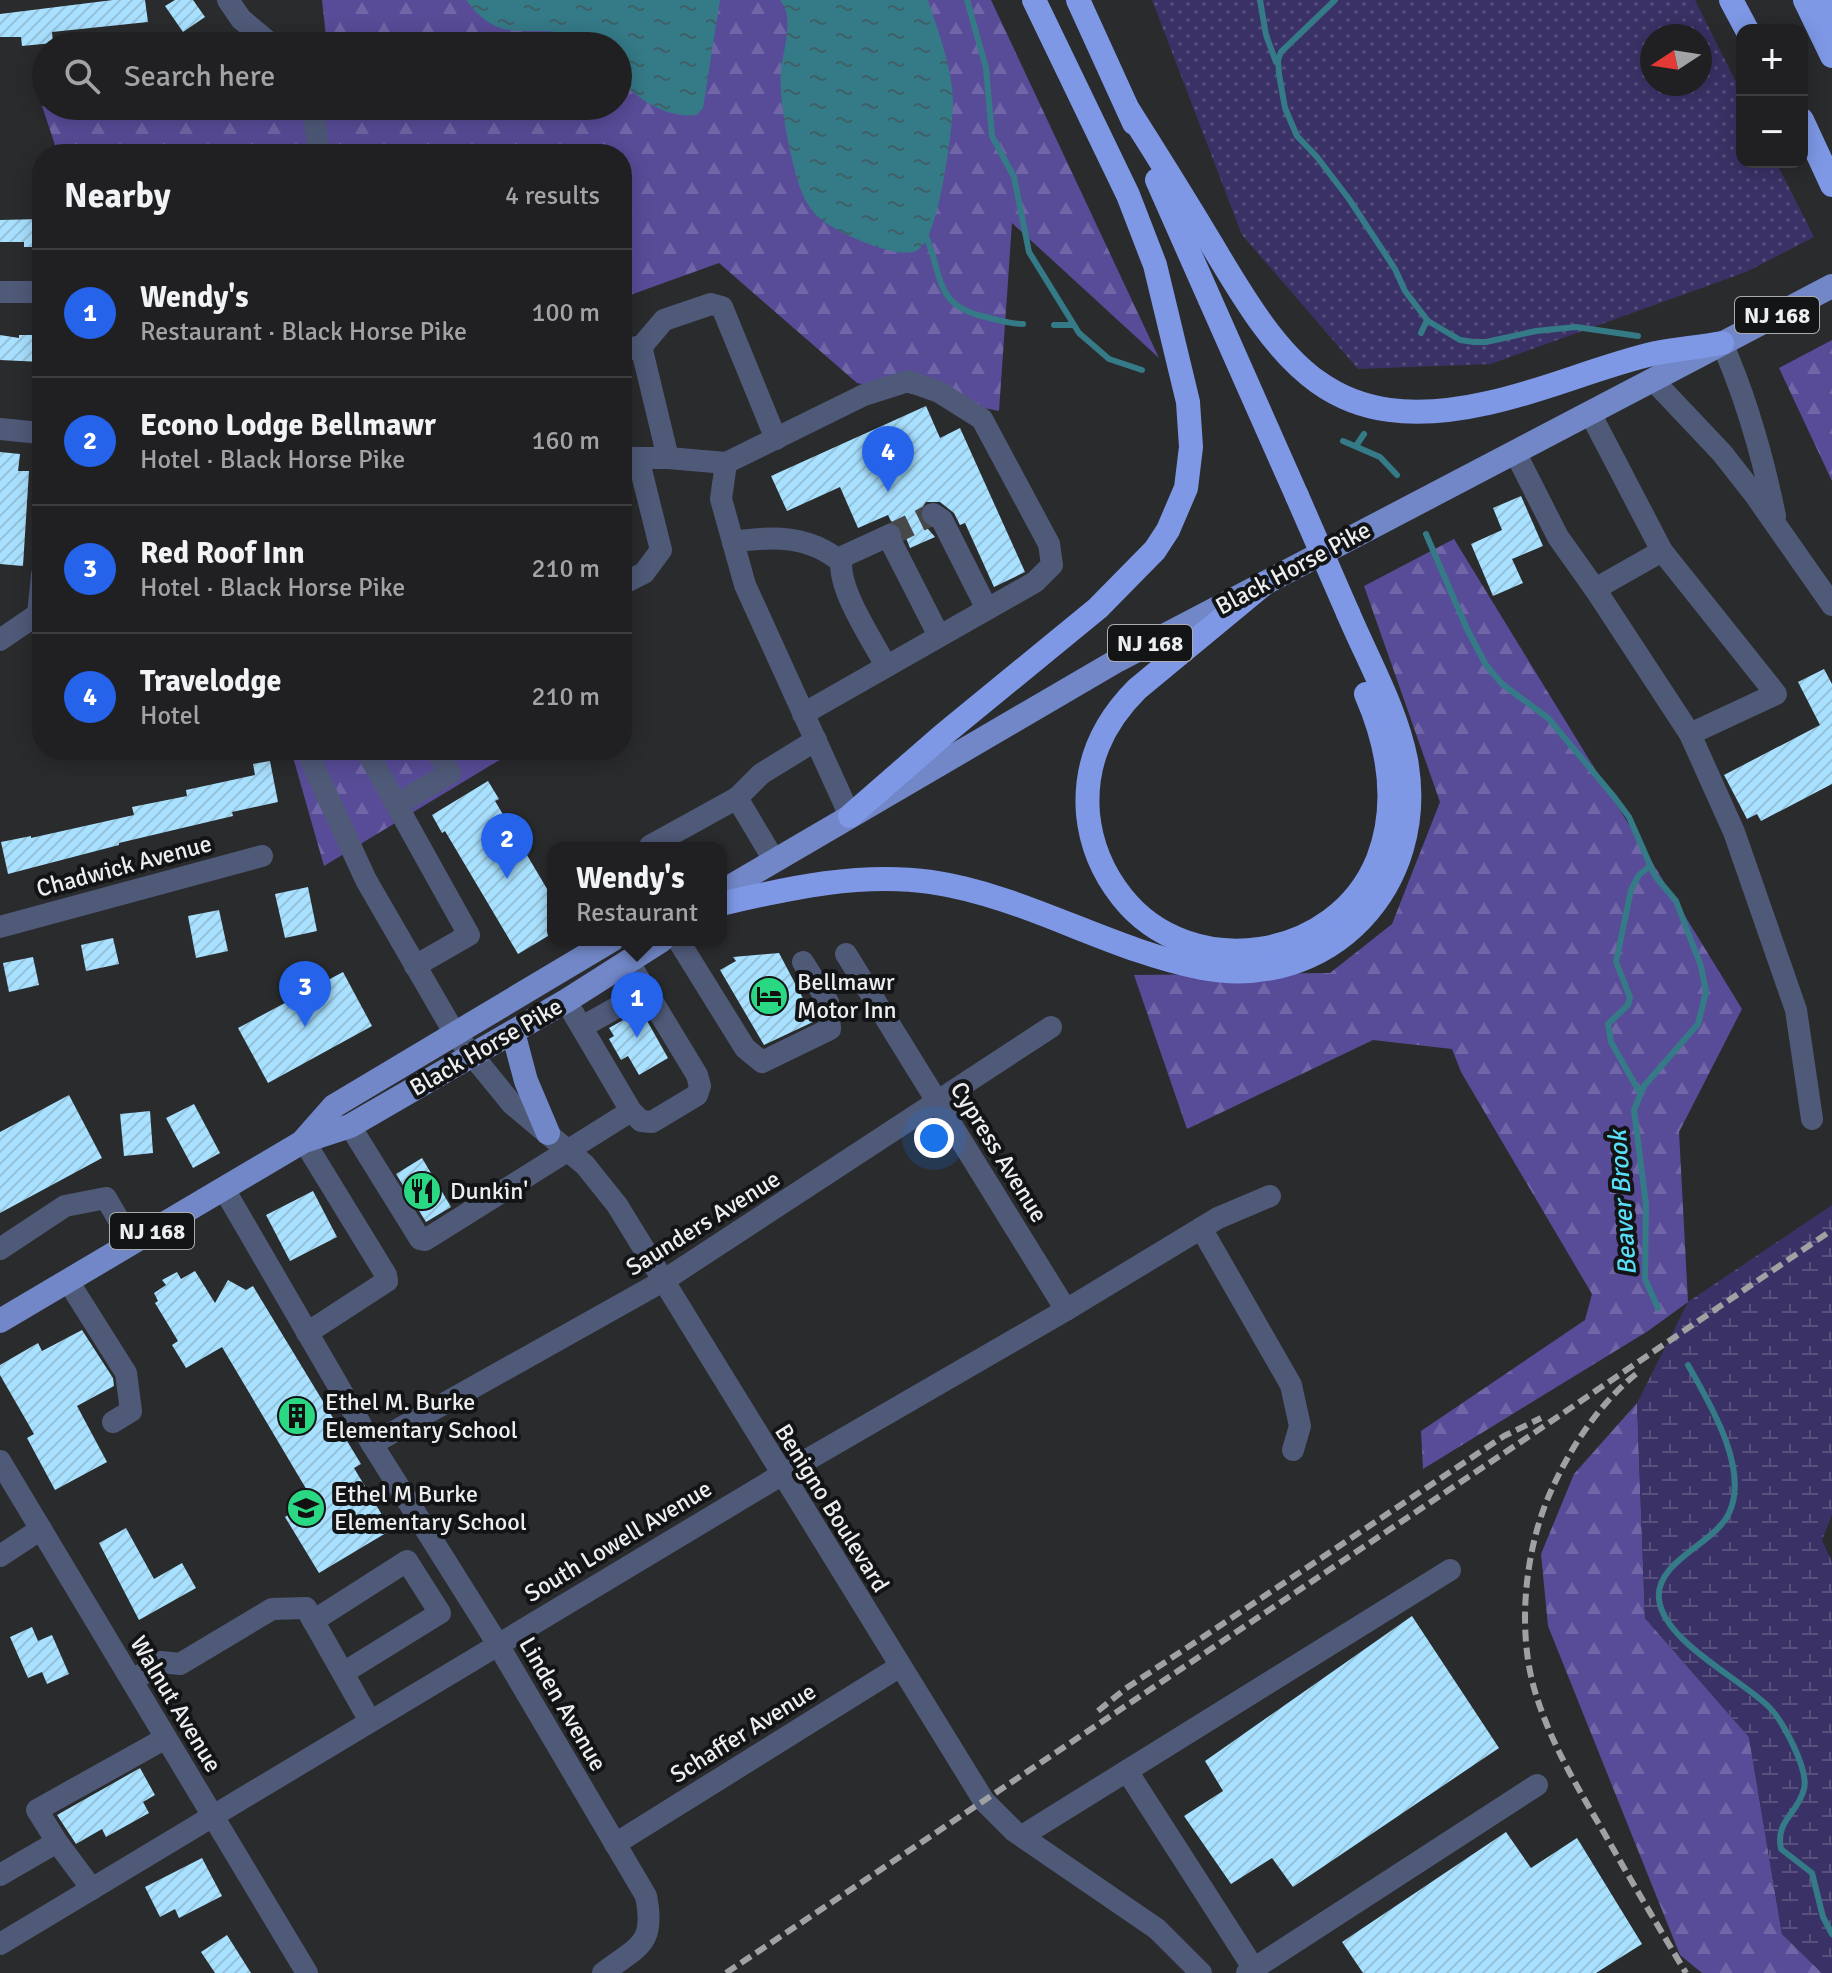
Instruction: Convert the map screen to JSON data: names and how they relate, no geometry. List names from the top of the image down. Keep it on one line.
{"streets":{"main road":["NJ 168","Black Horse Pike"],"street":["Chadwick Avenue","Cypress Avenue","Saunders Avenue","Benigno Boulevard","South Lowell Avenue","Walnut Avenue","Linden Avenue","Schaffer Avenue"]},"crossings":[["Black Horse Pike","Benigno Boulevard"],["Black Horse Pike","Linden Avenue"],["Cypress Avenue","Saunders Avenue"],["Cypress Avenue","South Lowell Avenue"],["Saunders Avenue","Benigno Boulevard"],["Saunders Avenue","Linden Avenue"],["Benigno Boulevard","South Lowell Avenue"],["Benigno Boulevard","Schaffer Avenue"],["South Lowell Avenue","Walnut Avenue"],["South Lowell Avenue","Linden Avenue"],["Linden Avenue","Schaffer Avenue"]],"water":["Beaver Brook"],"places":{"hotel":["Bellmawr Motor Inn"],"restaurant":["Dunkin'"],"building":["Ethel M. Burke Elementary School"],"school or university":["Ethel M Burke Elementary School"]},"north":"left","page":{"map_buttons":["+","−"],"search":"Search here","heading":["Nearby","4 results"],"list":[{"mark":"1","name":"Wendy's","note":"Restaurant · Black Horse Pike","value":"100 m"},{"mark":"2","name":"Econo Lodge Bellmawr","note":"Hotel · Black Horse Pike","value":"160 m"},{"mark":"3","name":"Red Roof Inn","note":"Hotel · Black Horse Pike","value":"210 m"},{"mark":"4","name":"Travelodge","note":"Hotel","value":"210 m"}],"pins":["4","2","3","1"],"popup":["Wendy's","Restaurant"]}}
